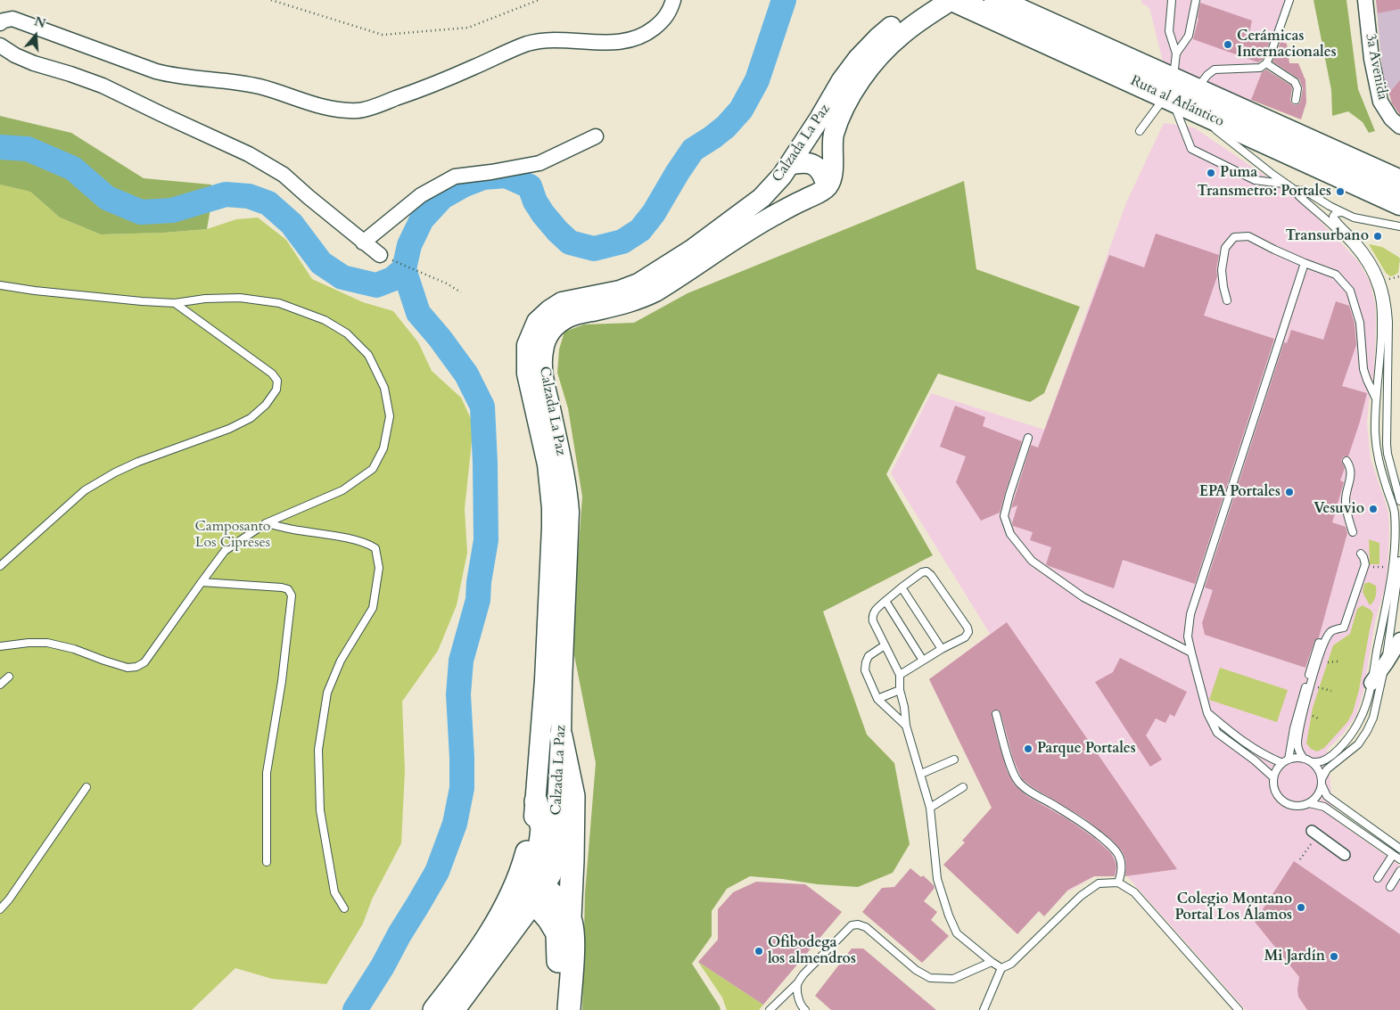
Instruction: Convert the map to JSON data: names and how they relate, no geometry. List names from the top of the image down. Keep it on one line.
{"streets":{"highway":["Ruta al Atlántico"],"main road":["Calzada La Paz"],"street":["3a Avenida"]},"parks":["Camposanto Los Cipreses"],"places":["Cerámicas Internacionales","Puma","Transmetro: Portales","Transurbano","EPA Portales","Vesuvio","Parque Portales","Colegio Montano Portal Los Álamos","Ofibodega los almendros","Mi Jardín"],"north":"top"}
